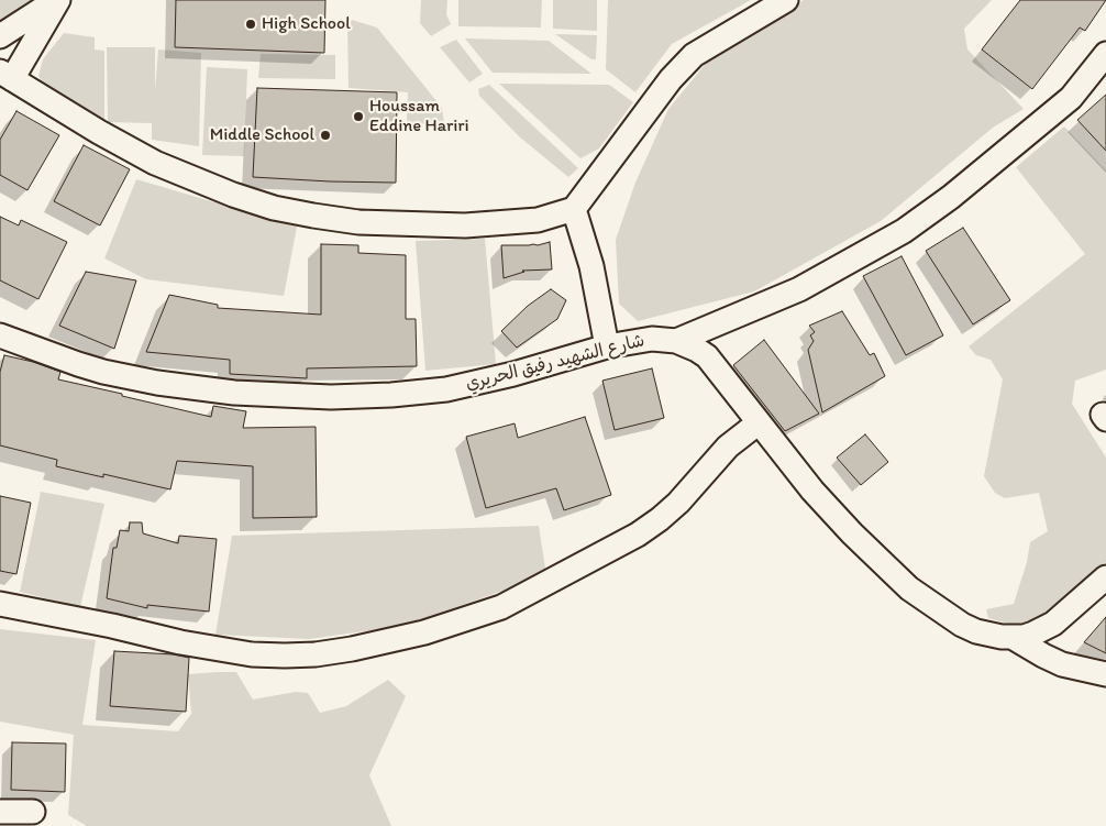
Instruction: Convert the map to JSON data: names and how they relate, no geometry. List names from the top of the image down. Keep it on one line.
{"streets":{"street":["شارع الشهيد رفيق الحريري"]},"places":["High School","Houssam Eddine Hariri","Middle School"]}
